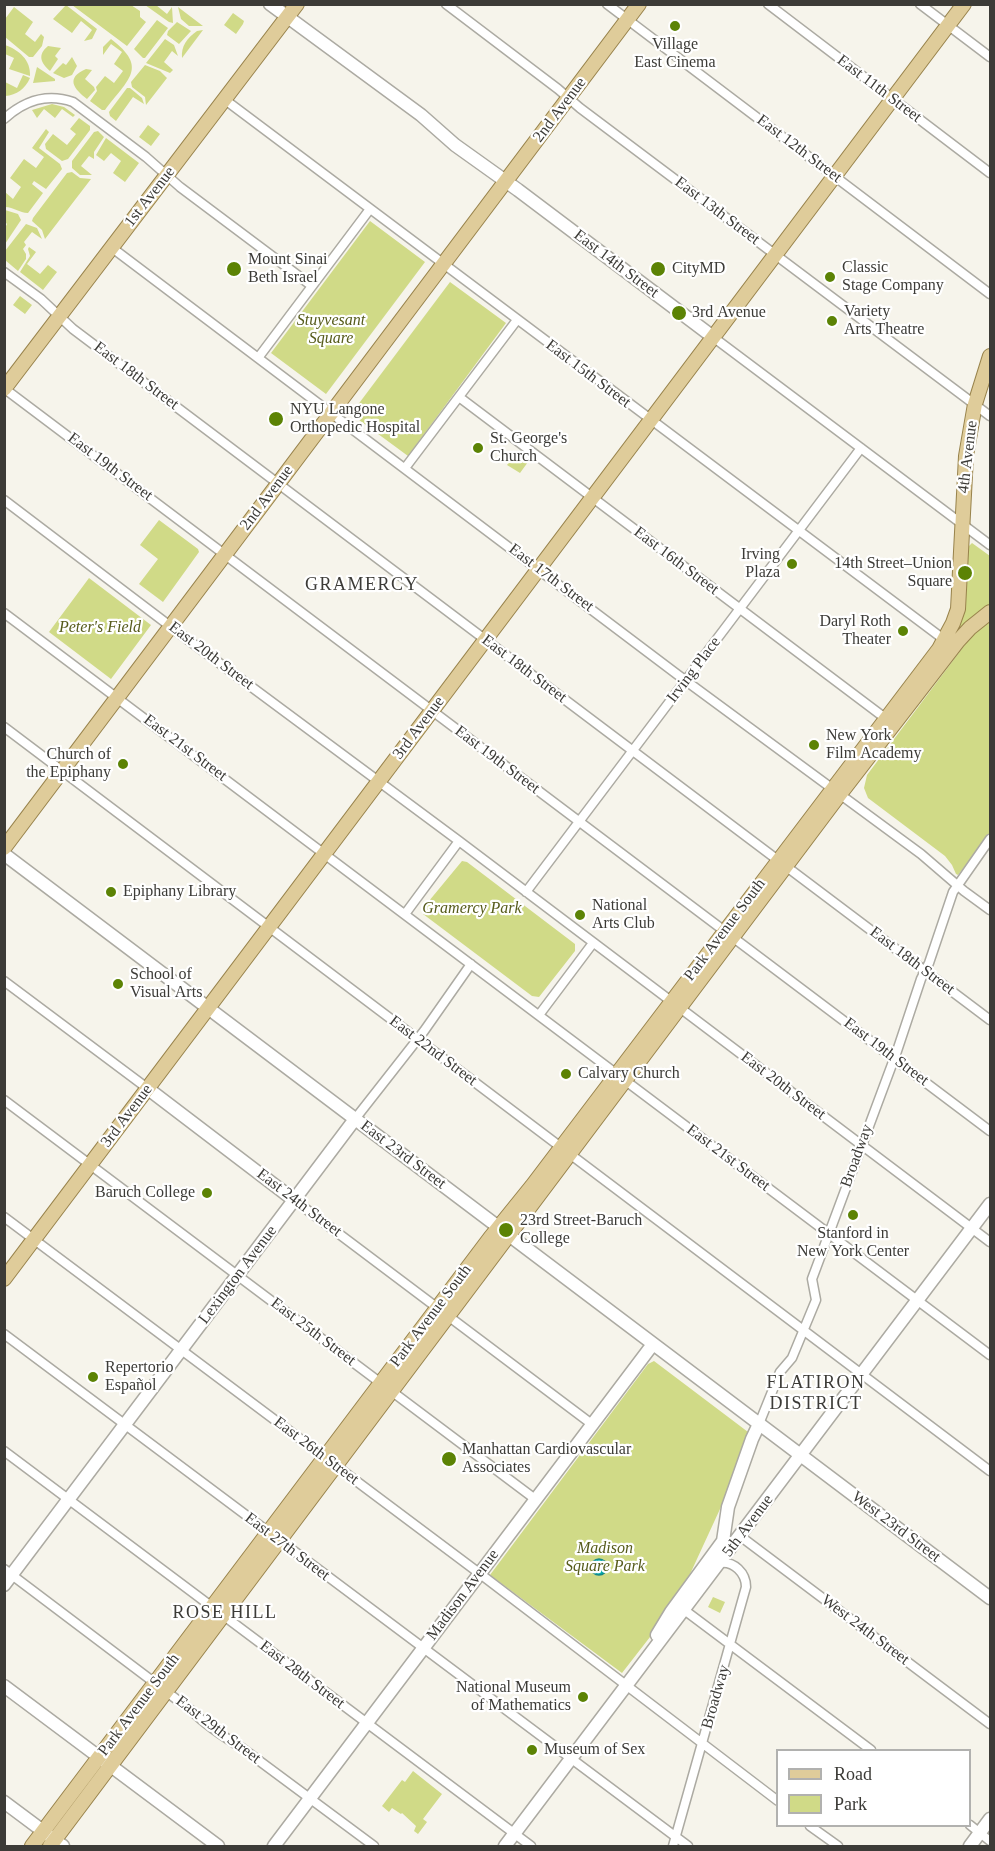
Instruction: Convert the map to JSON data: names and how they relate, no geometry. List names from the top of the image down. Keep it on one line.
{"streets":{"main road":["2nd Avenue","1st Avenue","East 14th Street","4th Avenue","3rd Avenue","Park Avenue South","East 23rd Street","East 24th Street","Lexington Avenue","5th Avenue","West 23rd Street","Madison Avenue"],"street":["East 11th Street","East 12th Street","East 13th Street","East 15th Street","East 18th Street","East 19th Street","East 16th Street","East 17th Street","East 20th Street","Irving Place","East 21st Street","East 22nd Street","Broadway","East 25th Street","East 26th Street","East 27th Street","West 24th Street","East 28th Street","East 29th Street"]},"crossings":[["East 11th Street","3rd Avenue"],["2nd Avenue","East 12th Street"],["2nd Avenue","East 13th Street"],["2nd Avenue","East 14th Street"],["2nd Avenue","East 15th Street"],["2nd Avenue","East 18th Street"],["2nd Avenue","East 19th Street"],["2nd Avenue","East 17th Street"],["2nd Avenue","East 20th Street"],["2nd Avenue","East 21st Street"],["2nd Avenue","East 22nd Street"],["East 12th Street","3rd Avenue"],["1st Avenue","East 14th Street"],["1st Avenue","East 15th Street"],["1st Avenue","East 18th Street"],["1st Avenue","East 19th Street"],["1st Avenue","East 17th Street"],["East 13th Street","4th Avenue"],["East 13th Street","3rd Avenue"],["East 14th Street","4th Avenue"],["East 14th Street","Irving Place"],["East 14th Street","3rd Avenue"],["East 15th Street","4th Avenue"],["East 15th Street","Irving Place"],["East 15th Street","3rd Avenue"],["East 15th Street","Park Avenue South"],["East 18th Street","Irving Place"],["East 18th Street","3rd Avenue"],["East 18th Street","Park Avenue South"],["East 18th Street","Broadway"],["4th Avenue","Park Avenue South"],["East 19th Street","Irving Place"],["East 19th Street","3rd Avenue"],["East 19th Street","Park Avenue South"],["East 19th Street","Broadway"],["East 16th Street","Irving Place"],["East 16th Street","3rd Avenue"],["East 16th Street","Park Avenue South"],["East 17th Street","Irving Place"],["East 17th Street","3rd Avenue"],["East 17th Street","Park Avenue South"],["East 17th Street","Broadway"],["East 20th Street","Irving Place"],["East 20th Street","3rd Avenue"],["East 20th Street","Park Avenue South"],["East 20th Street","Broadway"],["East 20th Street","5th Avenue"],["3rd Avenue","East 21st Street"],["3rd Avenue","East 22nd Street"],["3rd Avenue","East 23rd Street"],["3rd Avenue","East 24th Street"],["3rd Avenue","East 25th Street"],["3rd Avenue","East 26th Street"],["East 21st Street","Park Avenue South"],["East 21st Street","Broadway"],["East 21st Street","Lexington Avenue"],["East 21st Street","5th Avenue"],["Park Avenue South","East 22nd Street"],["Park Avenue South","East 23rd Street"],["Park Avenue South","East 24th Street"],["Park Avenue South","East 25th Street"],["Park Avenue South","East 26th Street"],["Park Avenue South","East 27th Street"],["Park Avenue South","East 28th Street"],["Park Avenue South","East 29th Street"],["East 22nd Street","Broadway"],["East 22nd Street","Lexington Avenue"],["East 22nd Street","5th Avenue"],["East 23rd Street","Broadway"],["East 23rd Street","Lexington Avenue"],["East 23rd Street","5th Avenue"],["East 23rd Street","West 23rd Street"],["East 23rd Street","Madison Avenue"],["Broadway","East 26th Street"],["Broadway","5th Avenue"],["Broadway","East 27th Street"],["East 24th Street","Lexington Avenue"],["East 24th Street","Madison Avenue"],["Lexington Avenue","East 25th Street"],["Lexington Avenue","East 26th Street"],["Lexington Avenue","East 27th Street"],["Lexington Avenue","East 28th Street"],["Lexington Avenue","East 29th Street"],["East 25th Street","Madison Avenue"],["East 26th Street","5th Avenue"],["East 26th Street","Madison Avenue"],["5th Avenue","West 23rd Street"],["5th Avenue","East 27th Street"],["5th Avenue","West 24th Street"],["5th Avenue","East 28th Street"],["East 27th Street","Madison Avenue"],["Madison Avenue","East 28th Street"],["Madison Avenue","East 29th Street"]],"districts":["GRAMERCY","FLATIRON DISTRICT","ROSE HILL"],"parks":["Stuyvesant Square","Peter's Field","Gramercy Park","Madison Square Park"],"places":["Village East Cinema","Mount Sinai Beth Israel","CityMD","Classic Stage Company","3rd Avenue","Variety Arts Theatre","NYU Langone Orthopedic Hospital","St. George's Church","Irving Plaza","14th Street–Union Square","Daryl Roth Theater","New York Film Academy","Church of the Epiphany","Epiphany Library","National Arts Club","School of Visual Arts","Calvary Church","Baruch College","Stanford in New York Center","23rd Street-Baruch College","Repertorio Español","Manhattan Cardiovascular Associates","National Museum of Mathematics","Museum of Sex"],"legend":["Road","Park"]}
